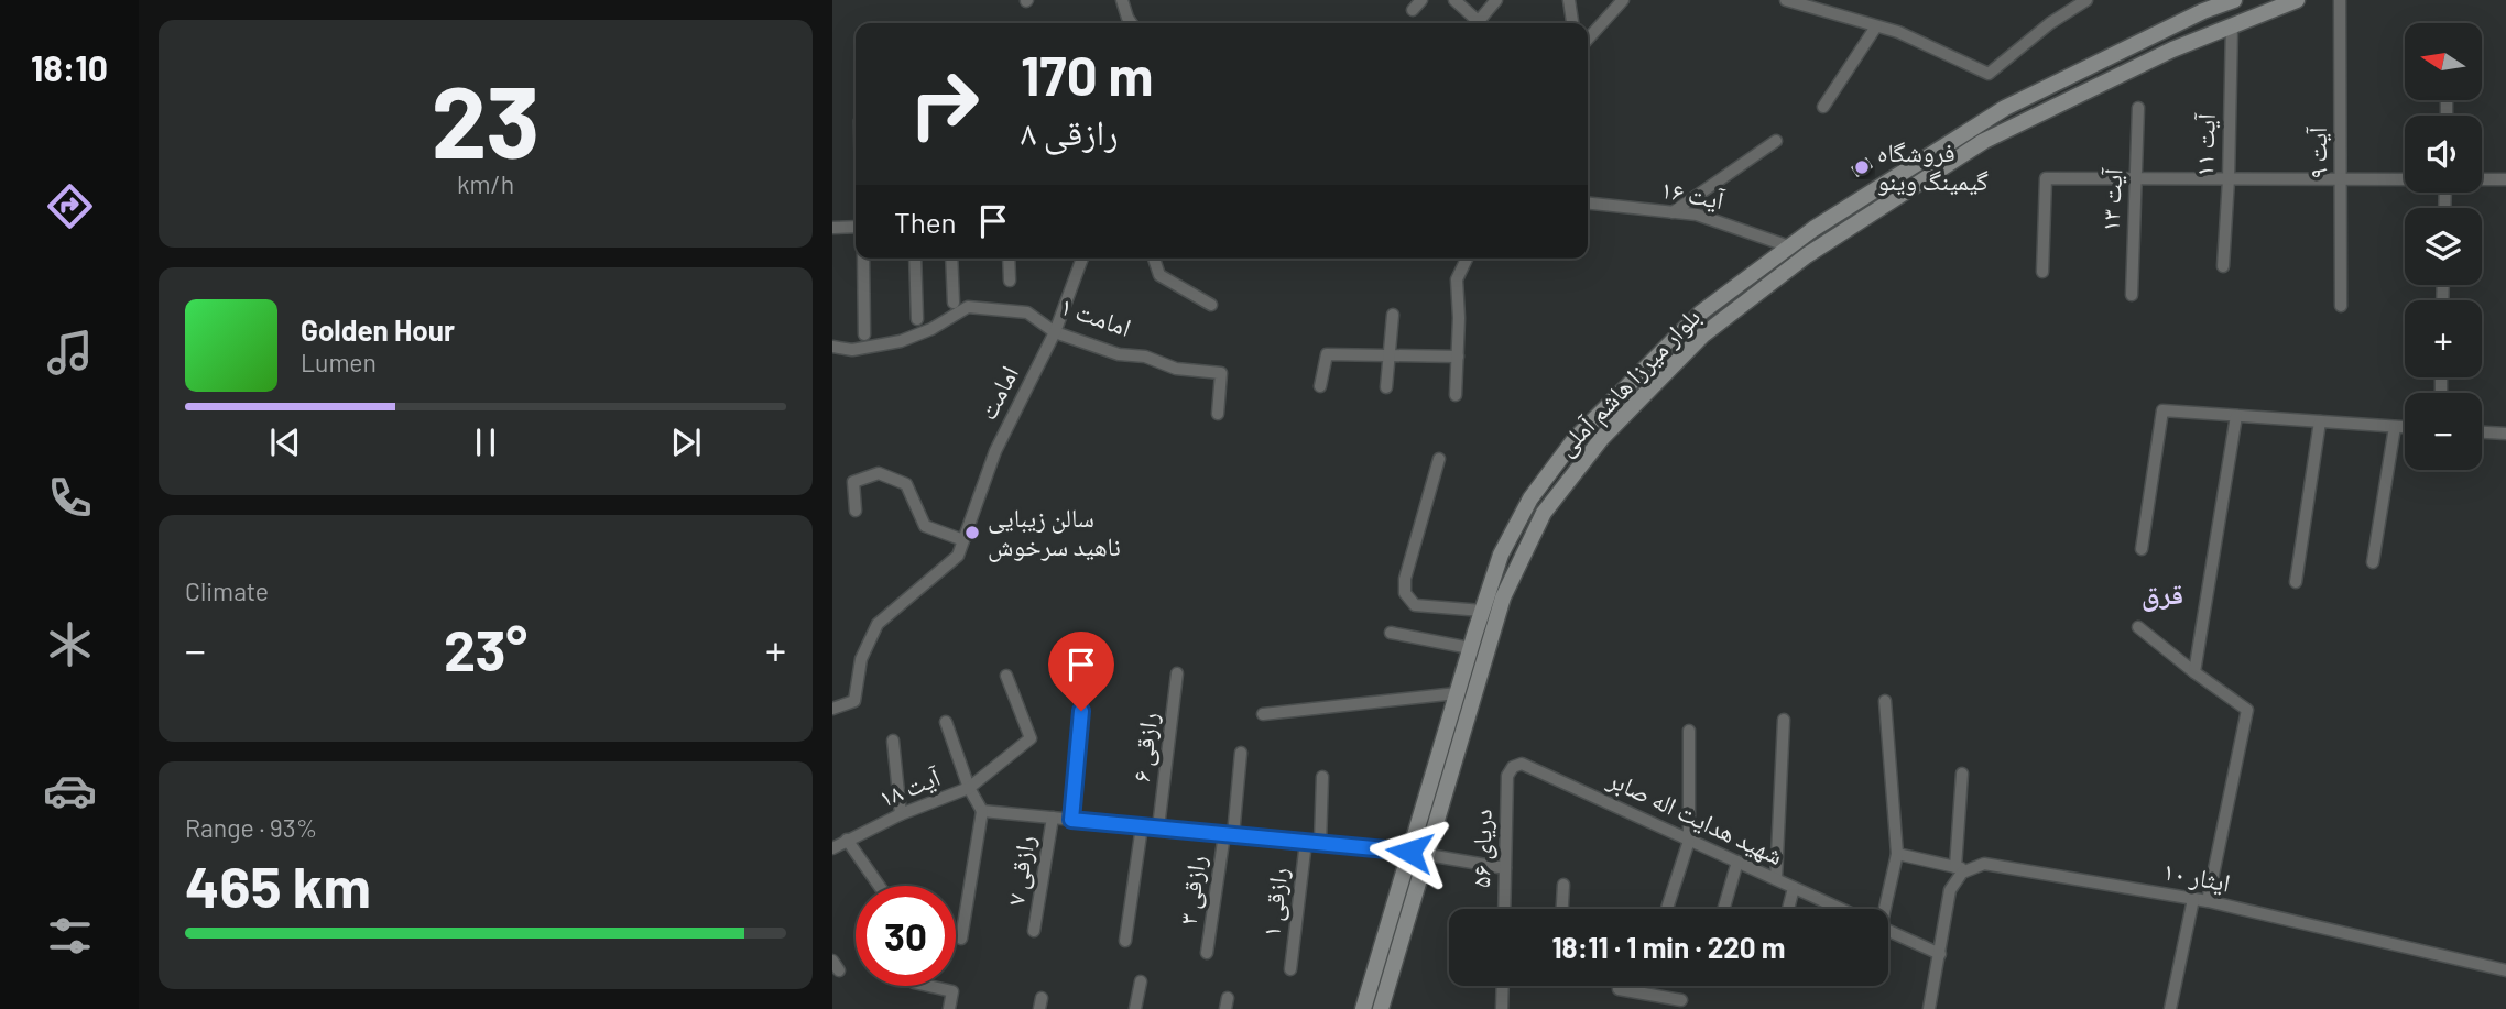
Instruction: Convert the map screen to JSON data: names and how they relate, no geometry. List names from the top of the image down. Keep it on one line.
{"streets":{"main road":["بلوار میرزا هاشم آملی"],"street":["آیت ۱۱","آیت ۹","آیت ۱۶","آیت ۱۳","امامت ۱","امامت","رازقی ۶","آیت ۱۸","شهید هدایت اله صابر","دریای ۵۶","رازقی ۷","ایثار ۱۰","رازقی ۳","رازقی ۱"]},"crossings":[["آیت ۱۱","بلوار میرزا هاشم آملی"],["آیت ۱۶","بلوار میرزا هاشم آملی"],["امامت ۱","امامت"],["شهید هدایت اله صابر","دریای ۵۶"]],"districts":["قرق"],"places":["فروشگاه گیمینگ وینو","سالن زیبایی ناهید سرخوش"],"north":"left","page":{"tabs":"18:10","tile":[["23","km/h"],"Climate",["Range · 93%","465 km"]],"map_buttons":["+","−"],"turn":["170 m","رازقی ۸"],"then":"Then","song":["Golden Hour","Lumen"],"heat":["−","23°","+"],"limit":"30","trip":"18:11 · 1 min · 220 m"}}
